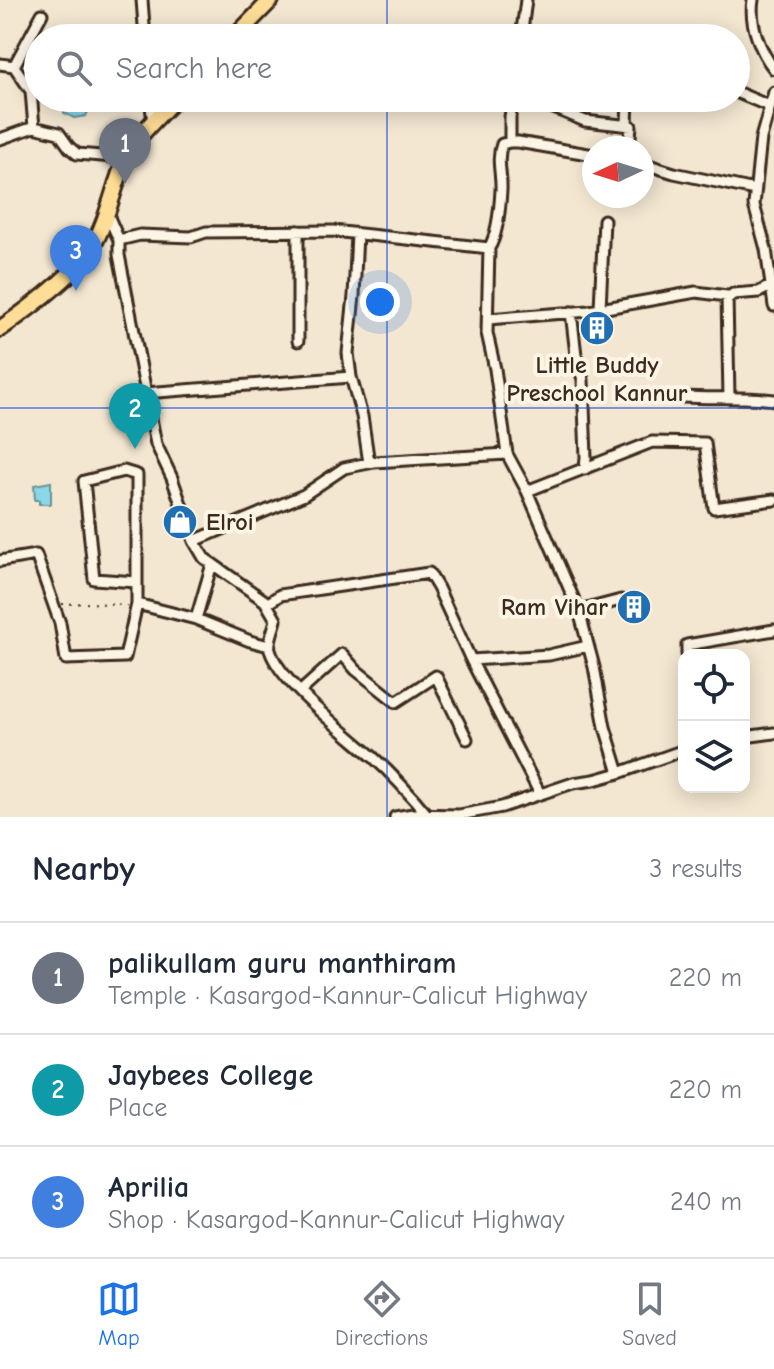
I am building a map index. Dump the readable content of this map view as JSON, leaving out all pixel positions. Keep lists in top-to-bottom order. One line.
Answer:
{"places":{"building":["Little Buddy Preschool Kannur","Ram Vihar"],"shop":["Elroi"]},"north":"left","page":{"search":"Search here","pins":["1","3","2"],"heading":["Nearby","3 results"],"list":[{"mark":"1","name":"palikullam guru manthiram","note":"Temple · Kasargod-Kannur-Calicut Highway","value":"220 m"},{"mark":"2","name":"Jaybees College","note":"Place","value":"220 m"},{"mark":"3","name":"Aprilia","note":"Shop · Kasargod-Kannur-Calicut Highway","value":"240 m"}],"nav":["Map","Directions","Saved"]}}
